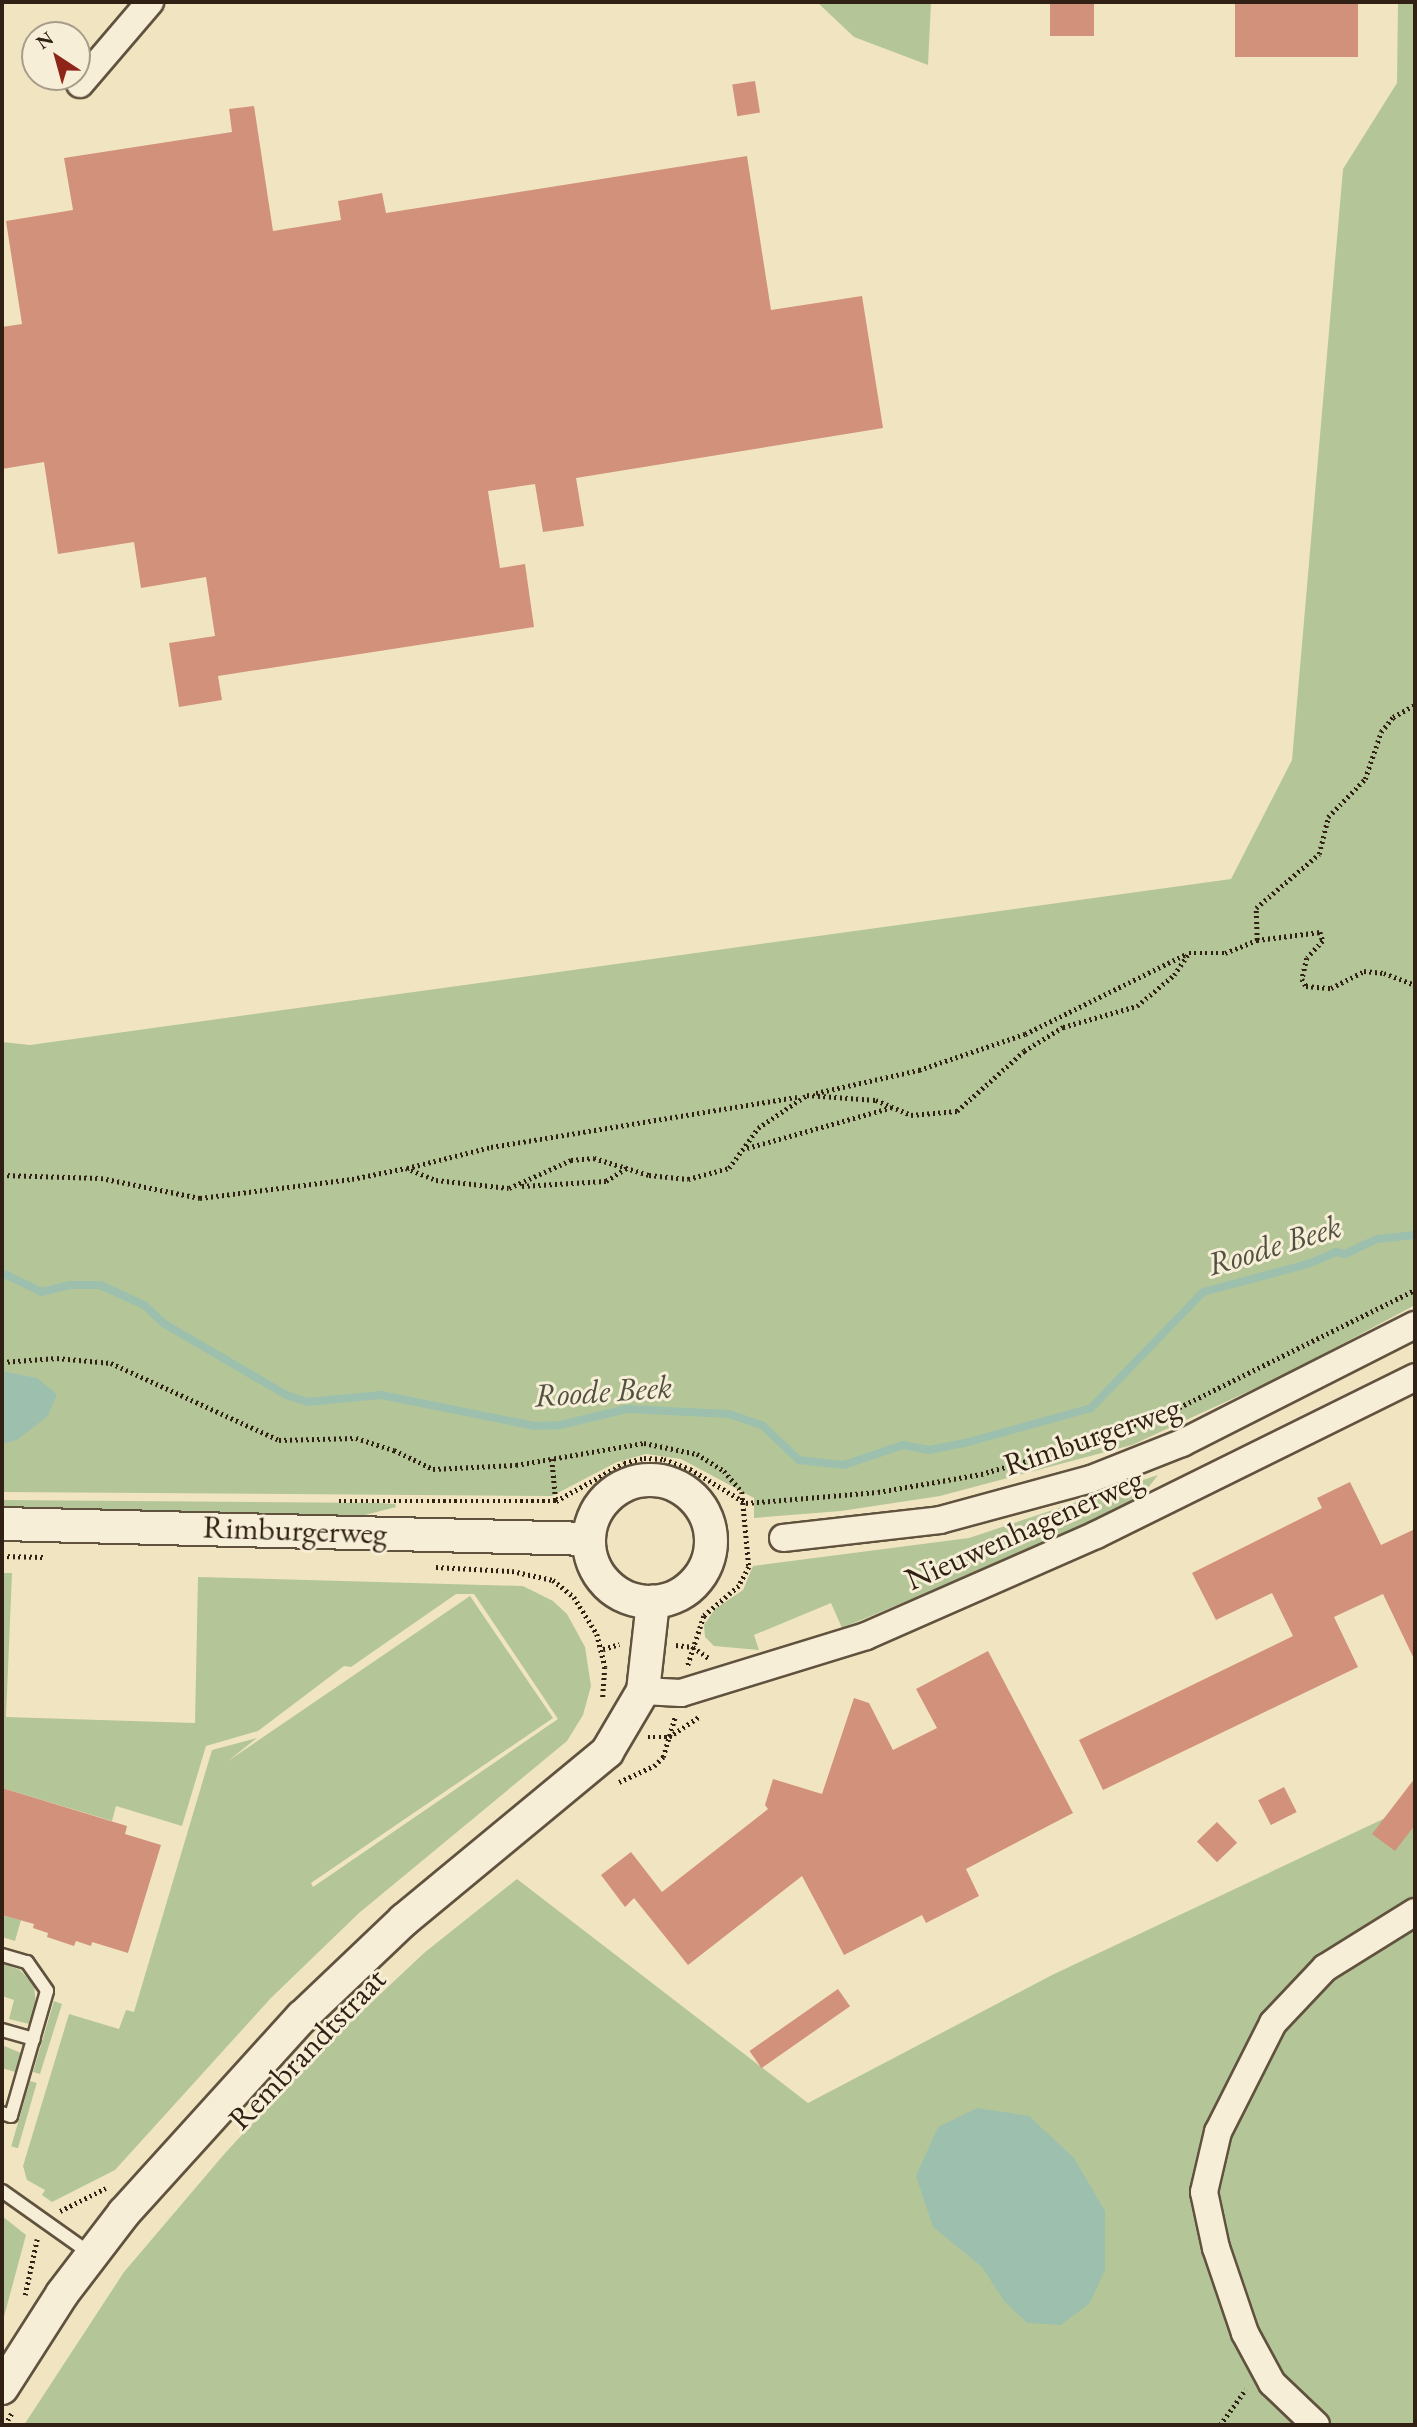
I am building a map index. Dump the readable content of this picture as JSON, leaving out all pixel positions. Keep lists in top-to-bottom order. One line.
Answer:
{"streets":{"street":["Rimburgerweg","Nieuwenhagenerweg","Rembrandtstraat"]},"crossings":[["Rimburgerweg","Rembrandtstraat"],["Nieuwenhagenerweg","Rembrandtstraat"]],"water":["Roode Beek"],"north":"top left"}
